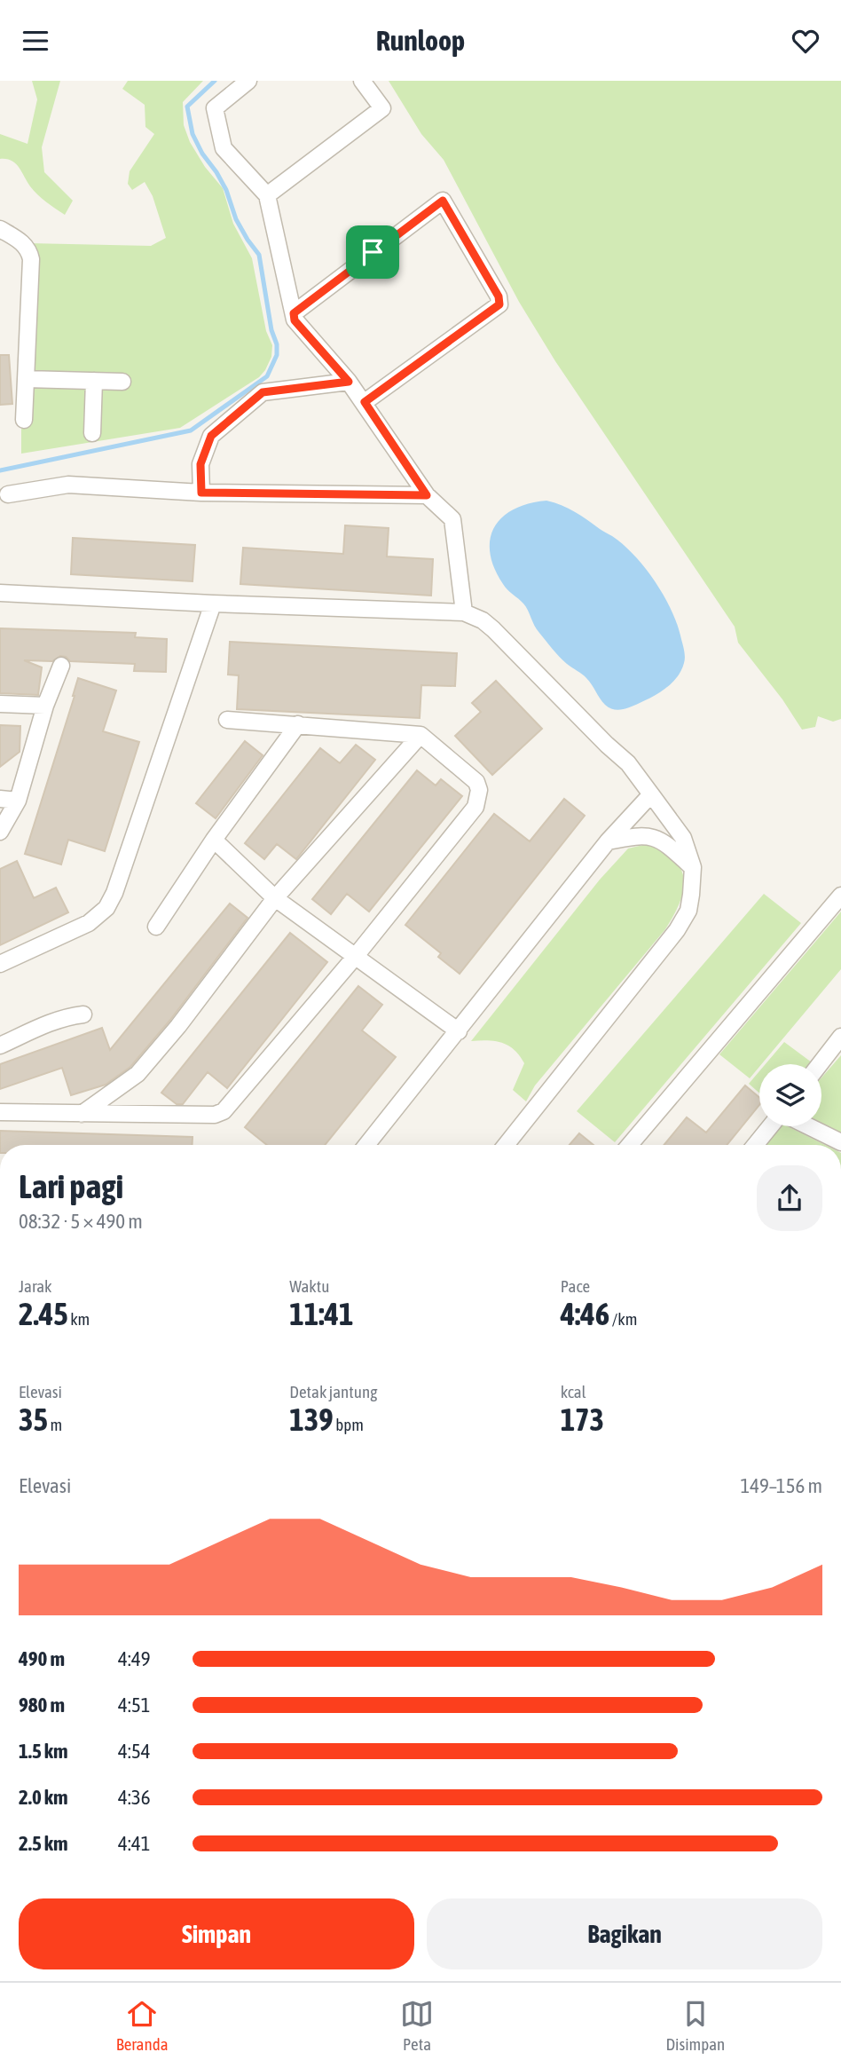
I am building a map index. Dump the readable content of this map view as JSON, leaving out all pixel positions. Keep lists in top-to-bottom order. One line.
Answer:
{"page":{"header":"Runloop","heading":["Lari pagi","08:32 · 5 × 490 m"],"stats":[["Jarak","2.45 km"],["Waktu","11:41"],["Pace","4:46 /km"],["Elevasi","35 m"],["Detak jantung","139 bpm"],["kcal","173"]],"chart":["Elevasi","149–156 m"],"list":[{"name":"490 m","note":"4:49"},{"name":"980 m","note":"4:51"},{"name":"1.5 km","note":"4:54"},{"name":"2.0 km","note":"4:36"},{"name":"2.5 km","note":"4:41"}],"buttons":["Simpan","Bagikan"],"tabs":["Beranda","Peta","Disimpan"]}}
